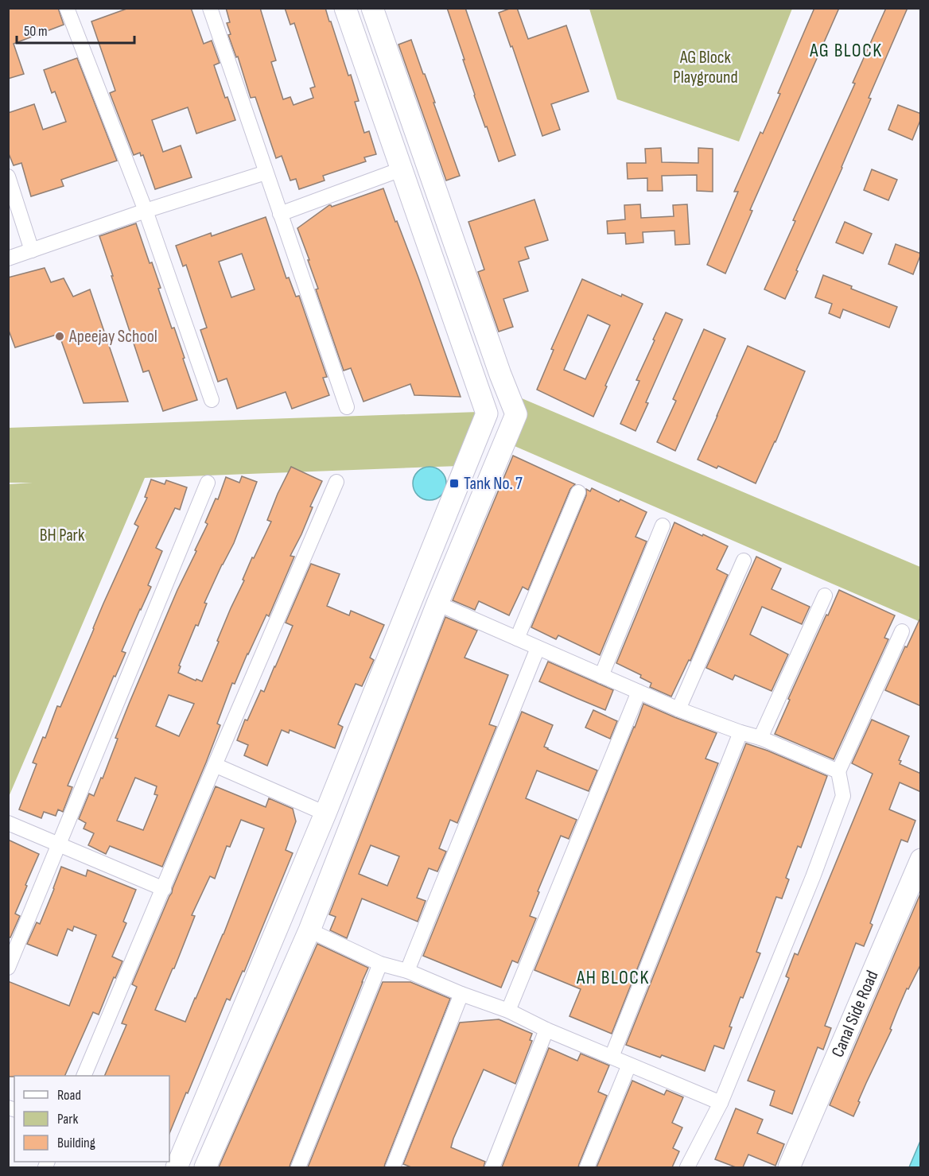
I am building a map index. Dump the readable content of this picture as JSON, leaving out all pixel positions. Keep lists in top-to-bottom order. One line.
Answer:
{"streets":{"main road":["Canal Side Road"]},"districts":["AG BLOCK","AH BLOCK"],"parks":["AG Block Playground","BH Park"],"places":{"other":["Apeejay School"],"transit":["Tank No. 7"]},"legend":["Road","Park","Building"],"scale_bar":"50 m"}
